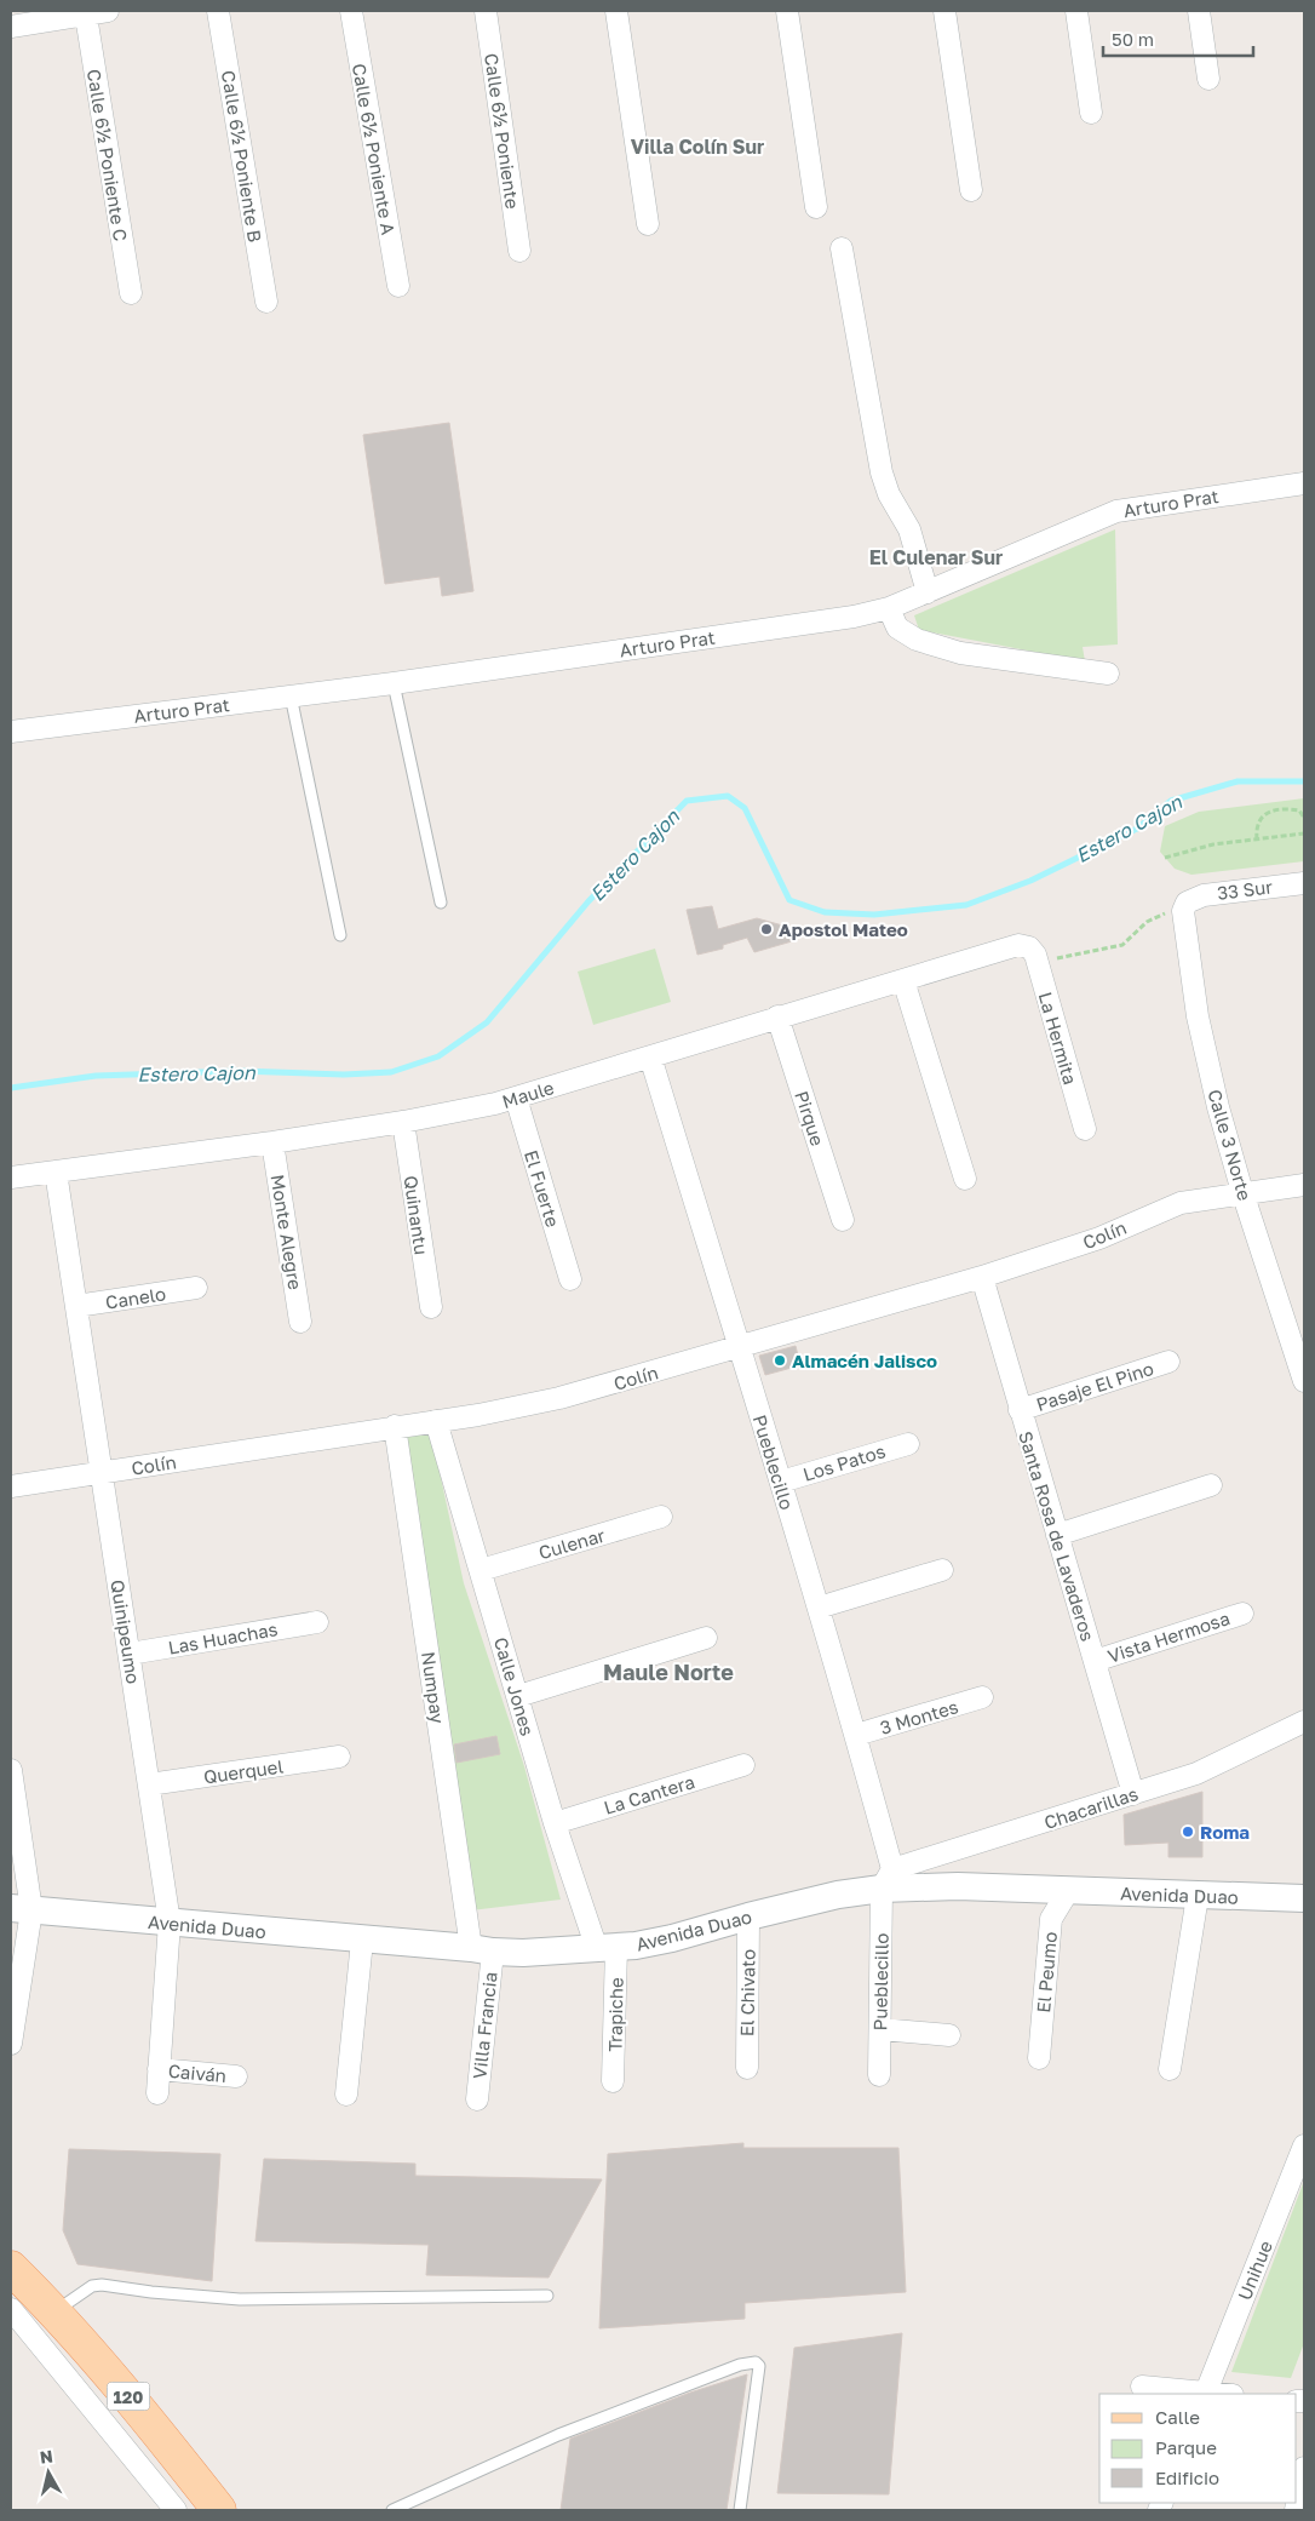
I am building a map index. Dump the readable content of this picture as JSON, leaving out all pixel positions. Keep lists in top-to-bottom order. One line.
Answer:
{"streets":{"main road":["120"],"street":["Calle 6½ Poniente","Calle 6½ Poniente A","Calle 6½ Poniente C","Calle 6½ Poniente B","Arturo Prat","33 Sur","La Hermita","Maule","Pirque","Calle 3 Norte","El Fuerte","Quinantu","Monte Alegre","Colín","Canelo","Pasaje El Pino","Pueblecillo","Los Patos","Santa Rosa de Lavaderos","Culenar","Quinipeumo","Vista Hermosa","Las Huachas","Calle Jones","Numpay","3 Montes","Querquel","La Cantera","Chacarillas","Avenida Duao","El Peumo","El Chivato","Trapiche","Villa Francia","Caiván","Unihue"]},"crossings":[["33 Sur","Calle 3 Norte"],["La Hermita","Maule"],["Maule","Pirque"],["Maule","El Fuerte"],["Maule","Quinantu"],["Maule","Monte Alegre"],["Maule","Pueblecillo"],["Maule","Quinipeumo"],["Calle 3 Norte","Colín"],["Colín","Pueblecillo"],["Colín","Santa Rosa de Lavaderos"],["Colín","Quinipeumo"],["Colín","Calle Jones"],["Colín","Numpay"],["Canelo","Quinipeumo"],["Pasaje El Pino","Santa Rosa de Lavaderos"],["Pueblecillo","Los Patos"],["Pueblecillo","3 Montes"],["Pueblecillo","Chacarillas"],["Pueblecillo","Avenida Duao"],["Santa Rosa de Lavaderos","Vista Hermosa"],["Santa Rosa de Lavaderos","Chacarillas"],["Culenar","Calle Jones"],["Quinipeumo","Las Huachas"],["Quinipeumo","Querquel"],["Quinipeumo","Avenida Duao"],["Quinipeumo","Caiván"],["Calle Jones","La Cantera"],["Calle Jones","Avenida Duao"],["Calle Jones","Trapiche"],["Numpay","Avenida Duao"],["Numpay","Villa Francia"],["Chacarillas","Avenida Duao"],["Avenida Duao","El Peumo"],["Avenida Duao","El Chivato"],["Avenida Duao","Trapiche"],["Avenida Duao","Villa Francia"]],"districts":["Villa Colín Sur","El Culenar Sur","Maule Norte"],"water":["Estero Cajon"],"places":["Apostol Mateo","Almacén Jalisco","Roma"],"legend":["Calle","Parque","Edificio"],"scale_bar":"50 m","north":"top"}
